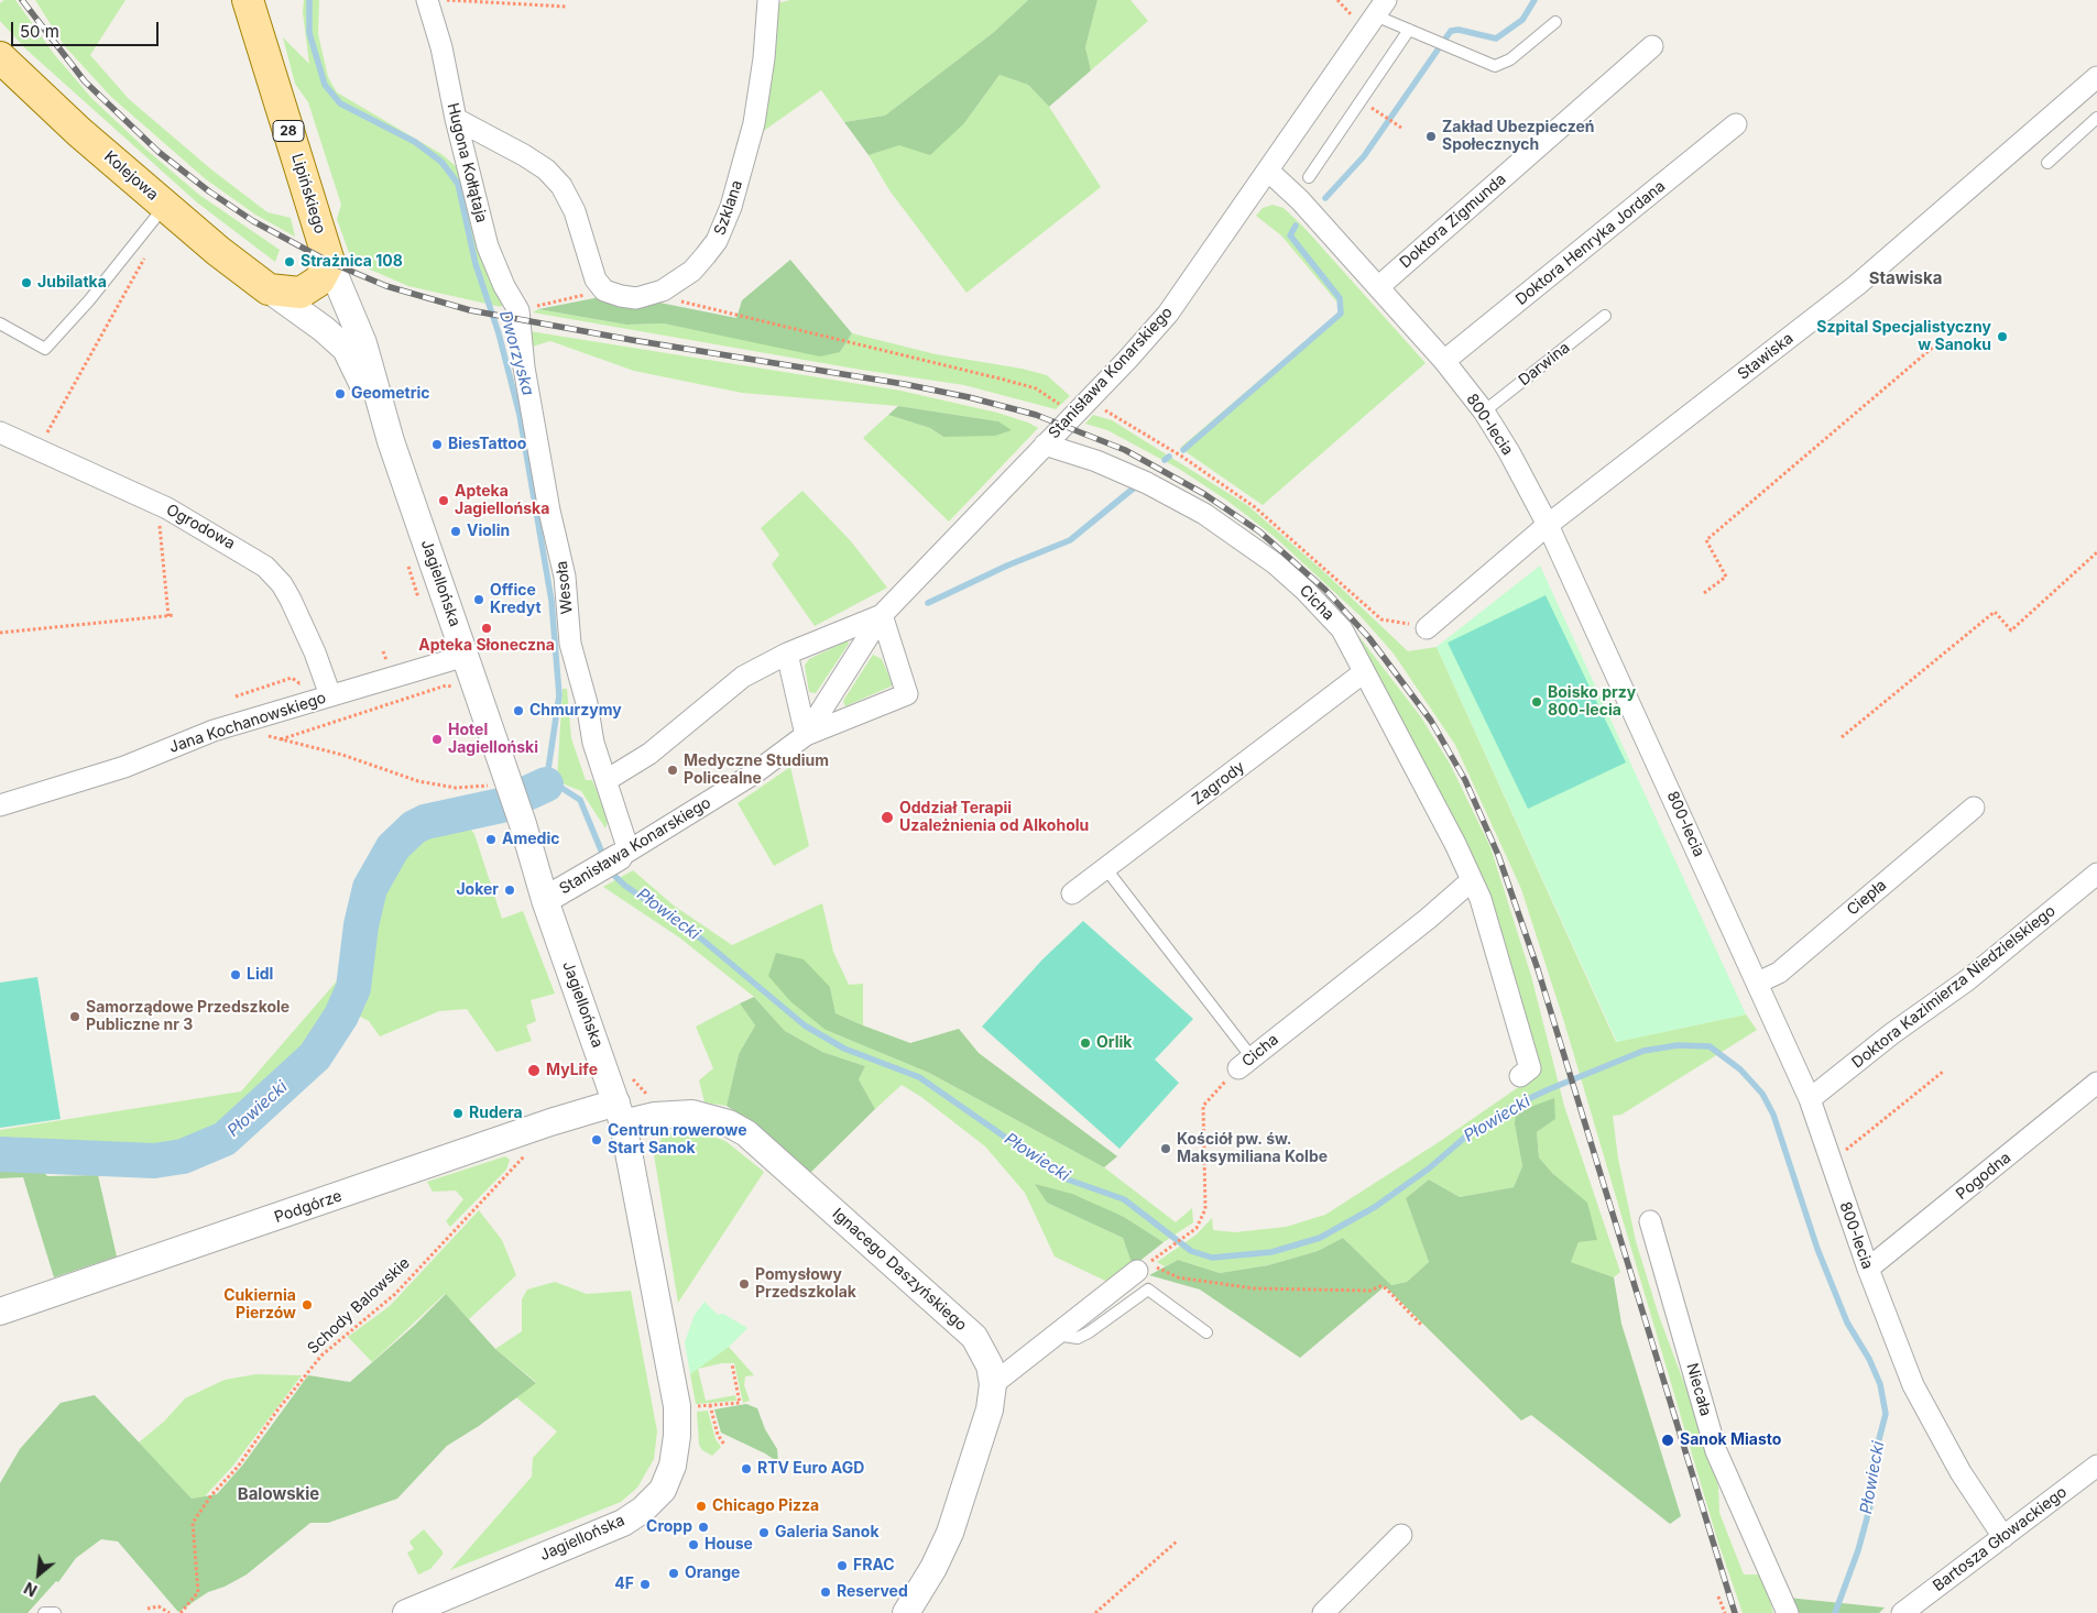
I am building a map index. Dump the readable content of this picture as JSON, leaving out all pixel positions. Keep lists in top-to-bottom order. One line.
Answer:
{"streets":{"main road":["28","Kolejowa","Lipińskiego"],"street":["Hugona Kołłątaja","Szklana","Doktora Zigmunda","Doktora Henryka Jordana","Stawiska","Stanisława Konarskiego","800-lecia","Ogrodowa","Jagiellońska","Wesoła","Cicha","Jana Kochanowskiego","Zagrody","Ciepła","Doktora Kazimierza Niedzielskiego","Pogodna","Podgórze","Ignacego Daszyńskiego","Niecała","Bartosza Głowackiego"],"lane":["Darwina"],"path":["Schody Balowskie"]},"crossings":[["Hugona Kołłątaja","Wesoła"],["Kolejowa","Jagiellońska"],["Lipińskiego","Jagiellońska"],["Doktora Zigmunda","800-lecia"],["Doktora Henryka Jordana","800-lecia"],["Stawiska","800-lecia"],["Darwina","800-lecia"],["Stanisława Konarskiego","800-lecia"],["Stanisława Konarskiego","Jagiellońska"],["Stanisława Konarskiego","Wesoła"],["Stanisława Konarskiego","Cicha"],["800-lecia","Ciepła"],["800-lecia","Doktora Kazimierza Niedzielskiego"],["800-lecia","Pogodna"],["800-lecia","Bartosza Głowackiego"],["Ogrodowa","Jana Kochanowskiego"],["Jagiellońska","Jana Kochanowskiego"],["Jagiellońska","Podgórze"],["Jagiellońska","Ignacego Daszyńskiego"],["Cicha","Zagrody"],["Podgórze","Ignacego Daszyńskiego"]],"districts":["Stawiska","Balowskie"],"water":["Dworzyska","Płowiecki"],"places":["Zakład Ubezpieczeń Społecznych","Strażnica 108","Jubilatka","Szpital Specjalistyczny w Sanoku","Geometric","BiesTattoo","Apteka Jagiellońska","Violin","Office Kredyt","Apteka Słoneczna","Boisko przy 800-lecia","Chmurzymy","Hotel Jagielloński","Medyczne Studium Policealne","Oddział Terapii Uzależnienia od Alkoholu","Amedic","Joker","Lidl","Samorządowe Przedszkole Publiczne nr 3","Orlik","MyLife","Rudera","Centrun rowerowe Start Sanok","Kościół pw. św. Maksymiliana Kolbe","Pomysłowy Przedszkolak","Cukiernia Pierzów","Sanok Miasto","RTV Euro AGD","Chicago Pizza","Cropp","Galeria Sanok","House","FRAC","Orange","4F","Reserved"],"scale_bar":"50 m","north":"bottom left"}
